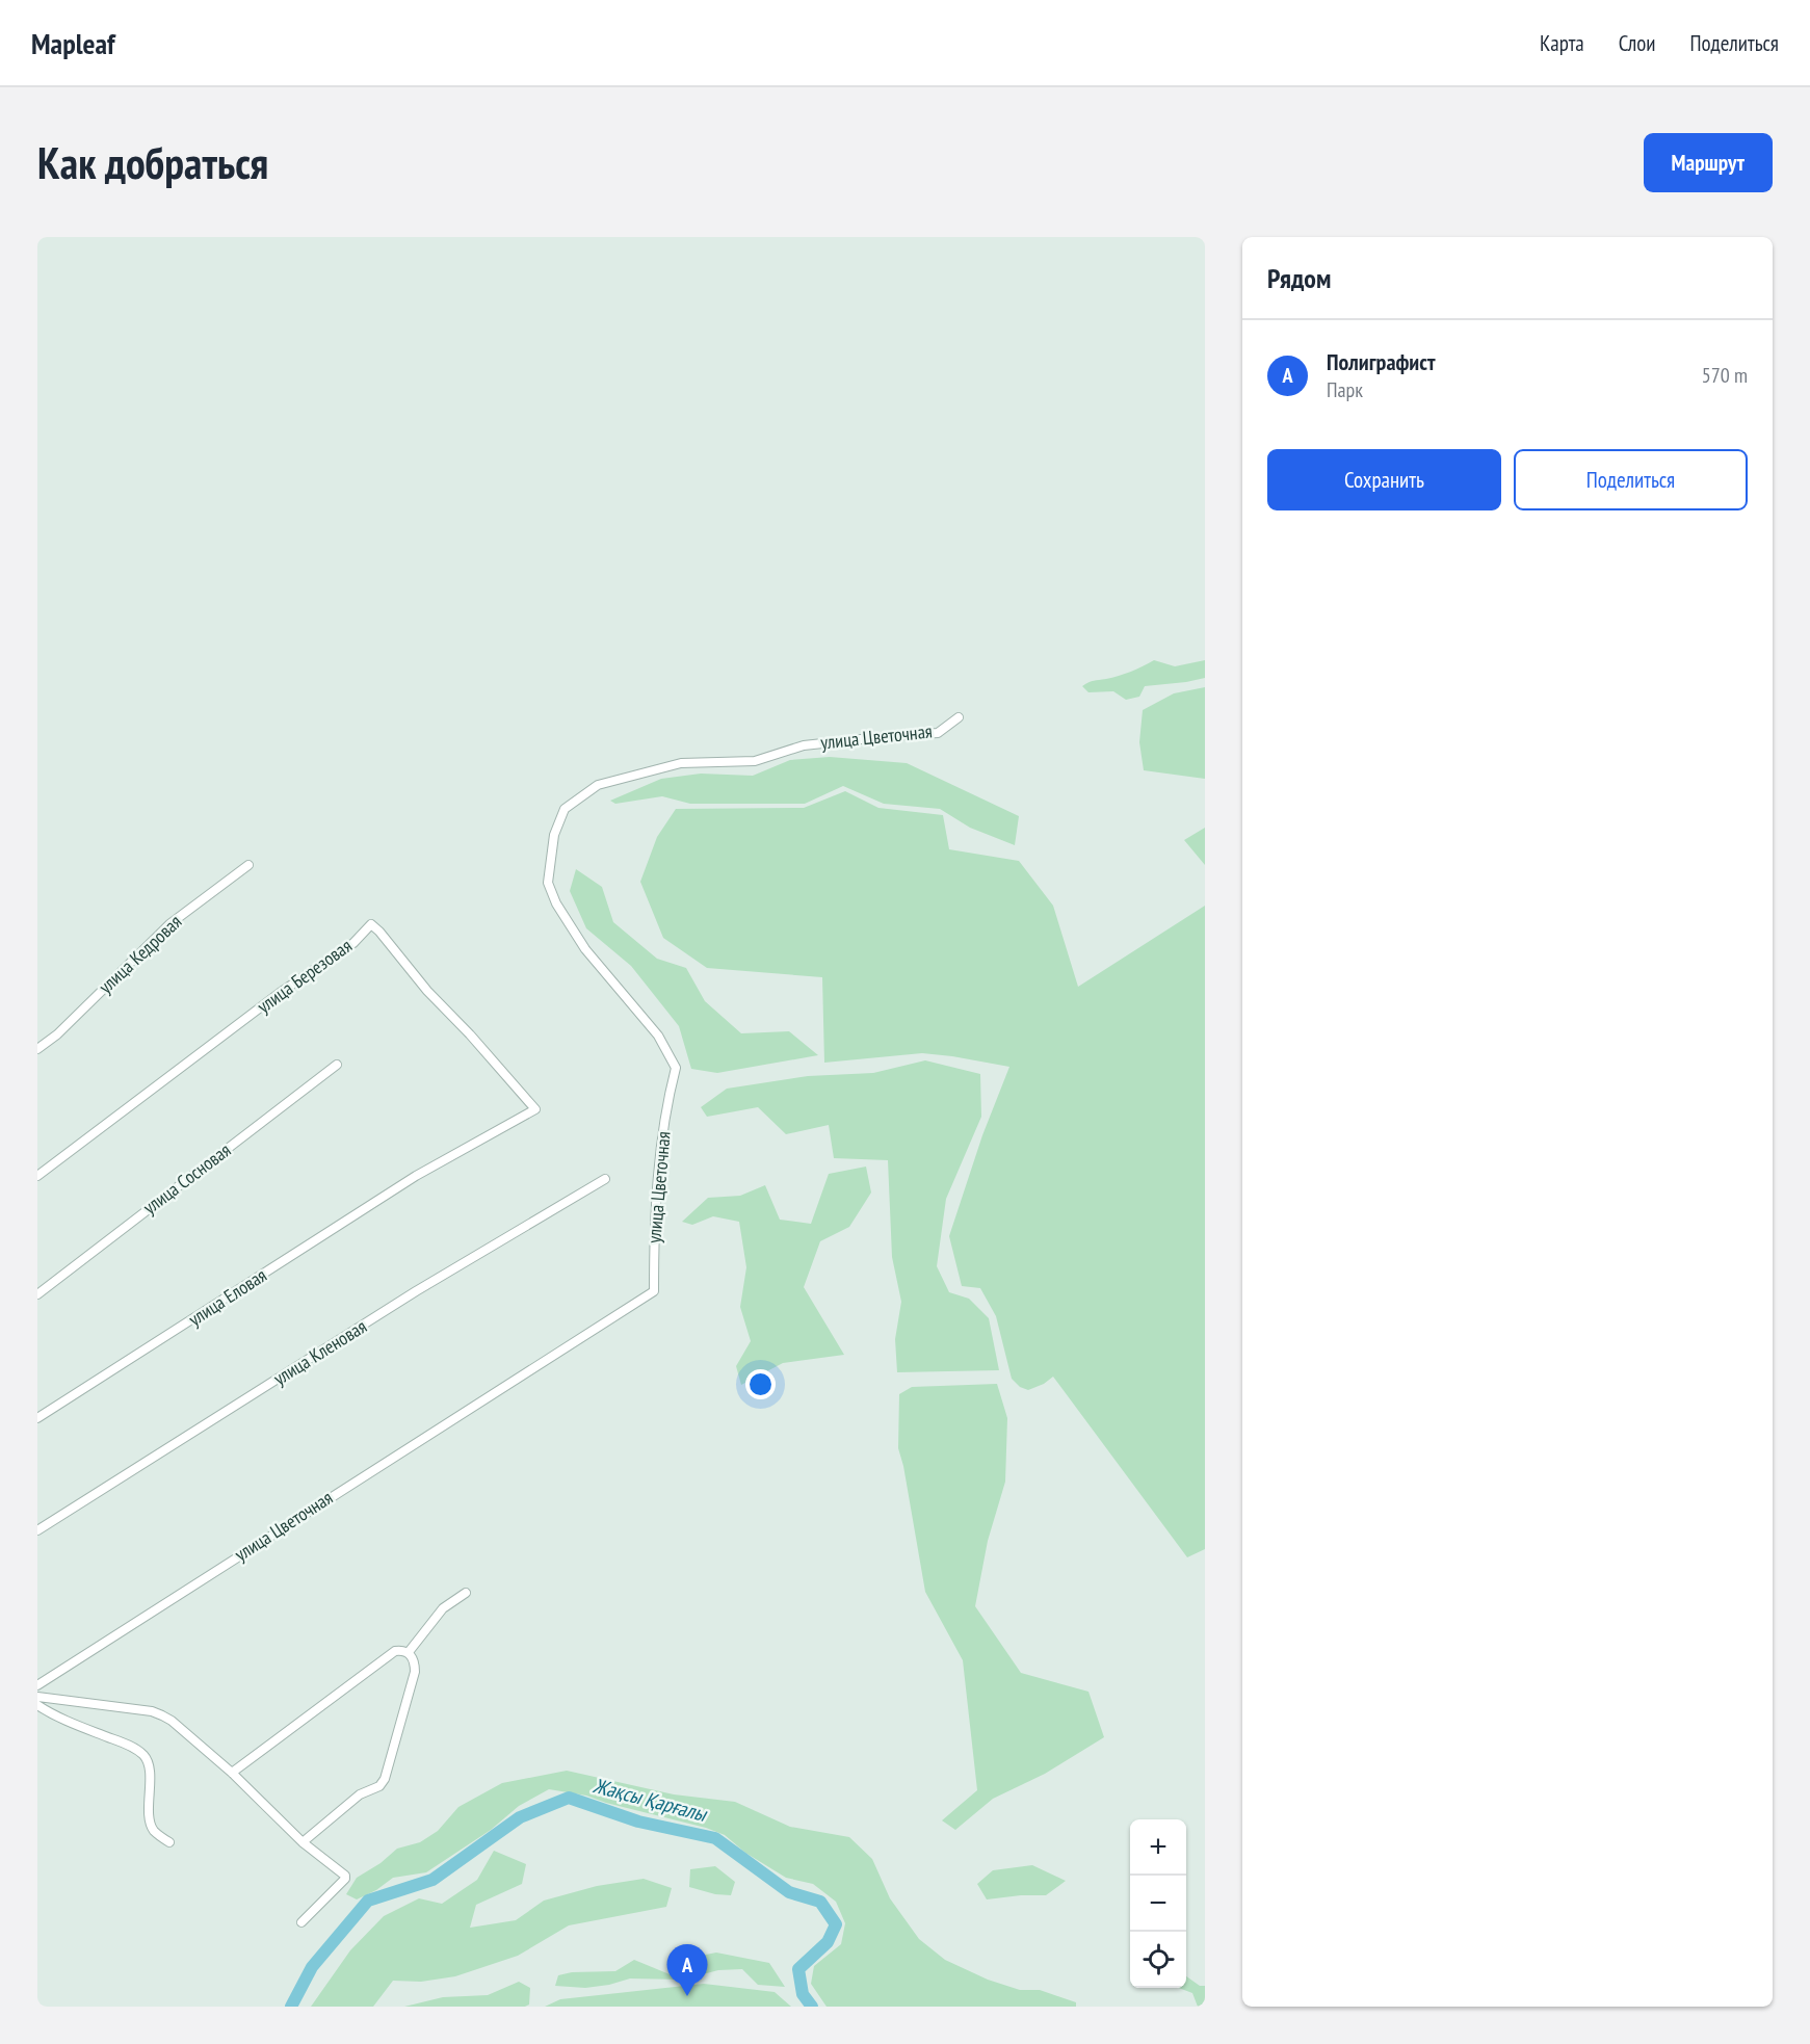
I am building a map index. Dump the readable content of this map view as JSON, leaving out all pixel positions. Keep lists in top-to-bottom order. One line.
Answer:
{"streets":{"street":["улица Цветочная","улица Кедровая","улица Березовая","улица Сосновая","улица Еловая","улица Кленовая"]},"crossings":[["улица Березовая","улица Еловая"]],"water":["Жақсы Қарғалы"],"page":{"header":"Mapleaf","nav":["Карта","Слои","Поделиться"],"buttons":["Маршрут",["Сохранить","Поделиться"]],"title":"Как добраться","heading":"Рядом","list":[{"mark":"A","name":"Полиграфист","note":"Парк","value":"570 m"}],"map_buttons":["+","−"],"pins":"A"}}
